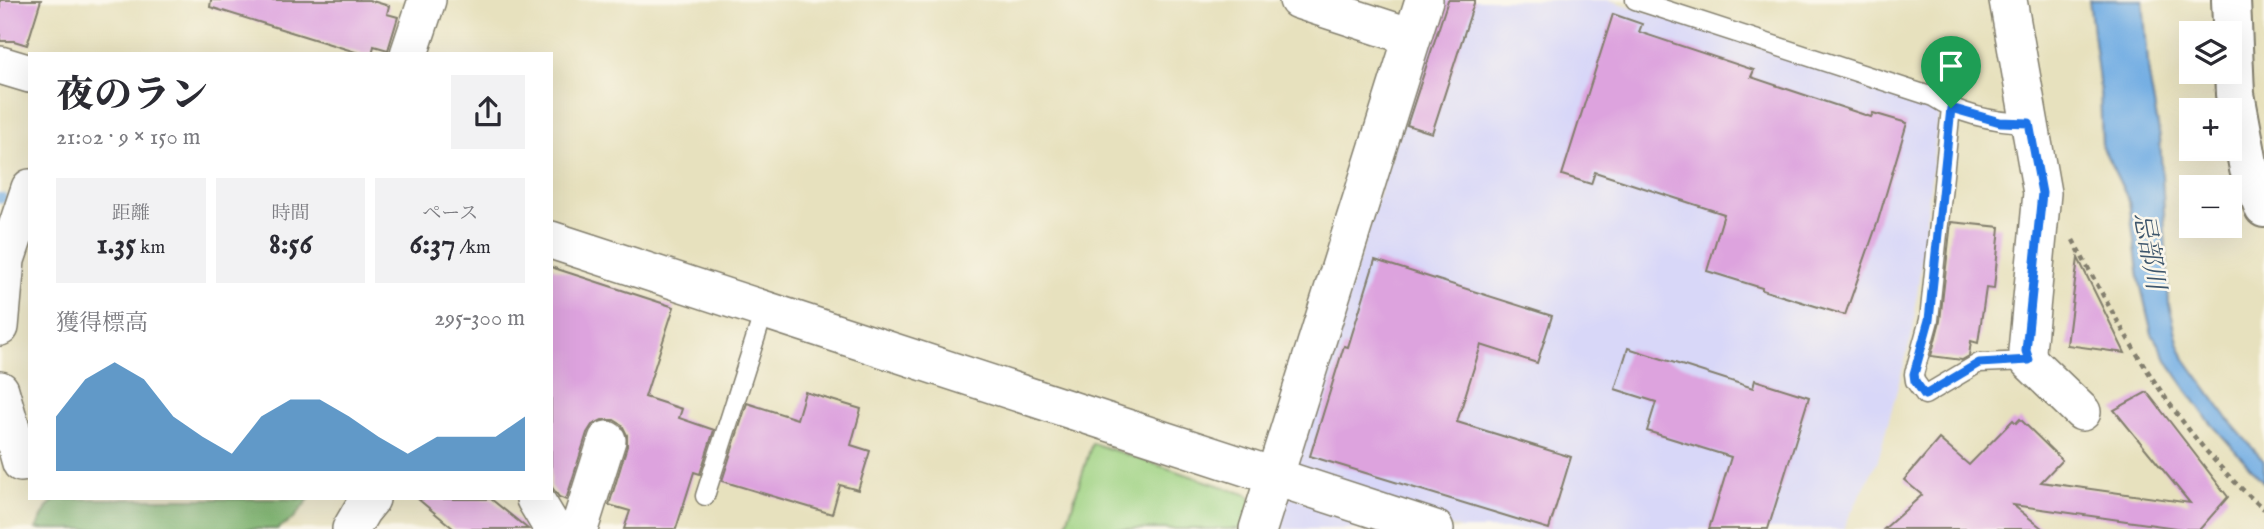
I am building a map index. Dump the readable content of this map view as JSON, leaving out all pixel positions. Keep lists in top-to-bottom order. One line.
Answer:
{"water":["忌部川"],"page":{"map_buttons":["+","−"],"heading":["夜のラン","21:02 · 9 × 150 m"],"stats":[["距離","1.35 km"],["時間","8:56"],["ペース","6:37 /km"]],"chart":["獲得標高","295–300 m"]}}
